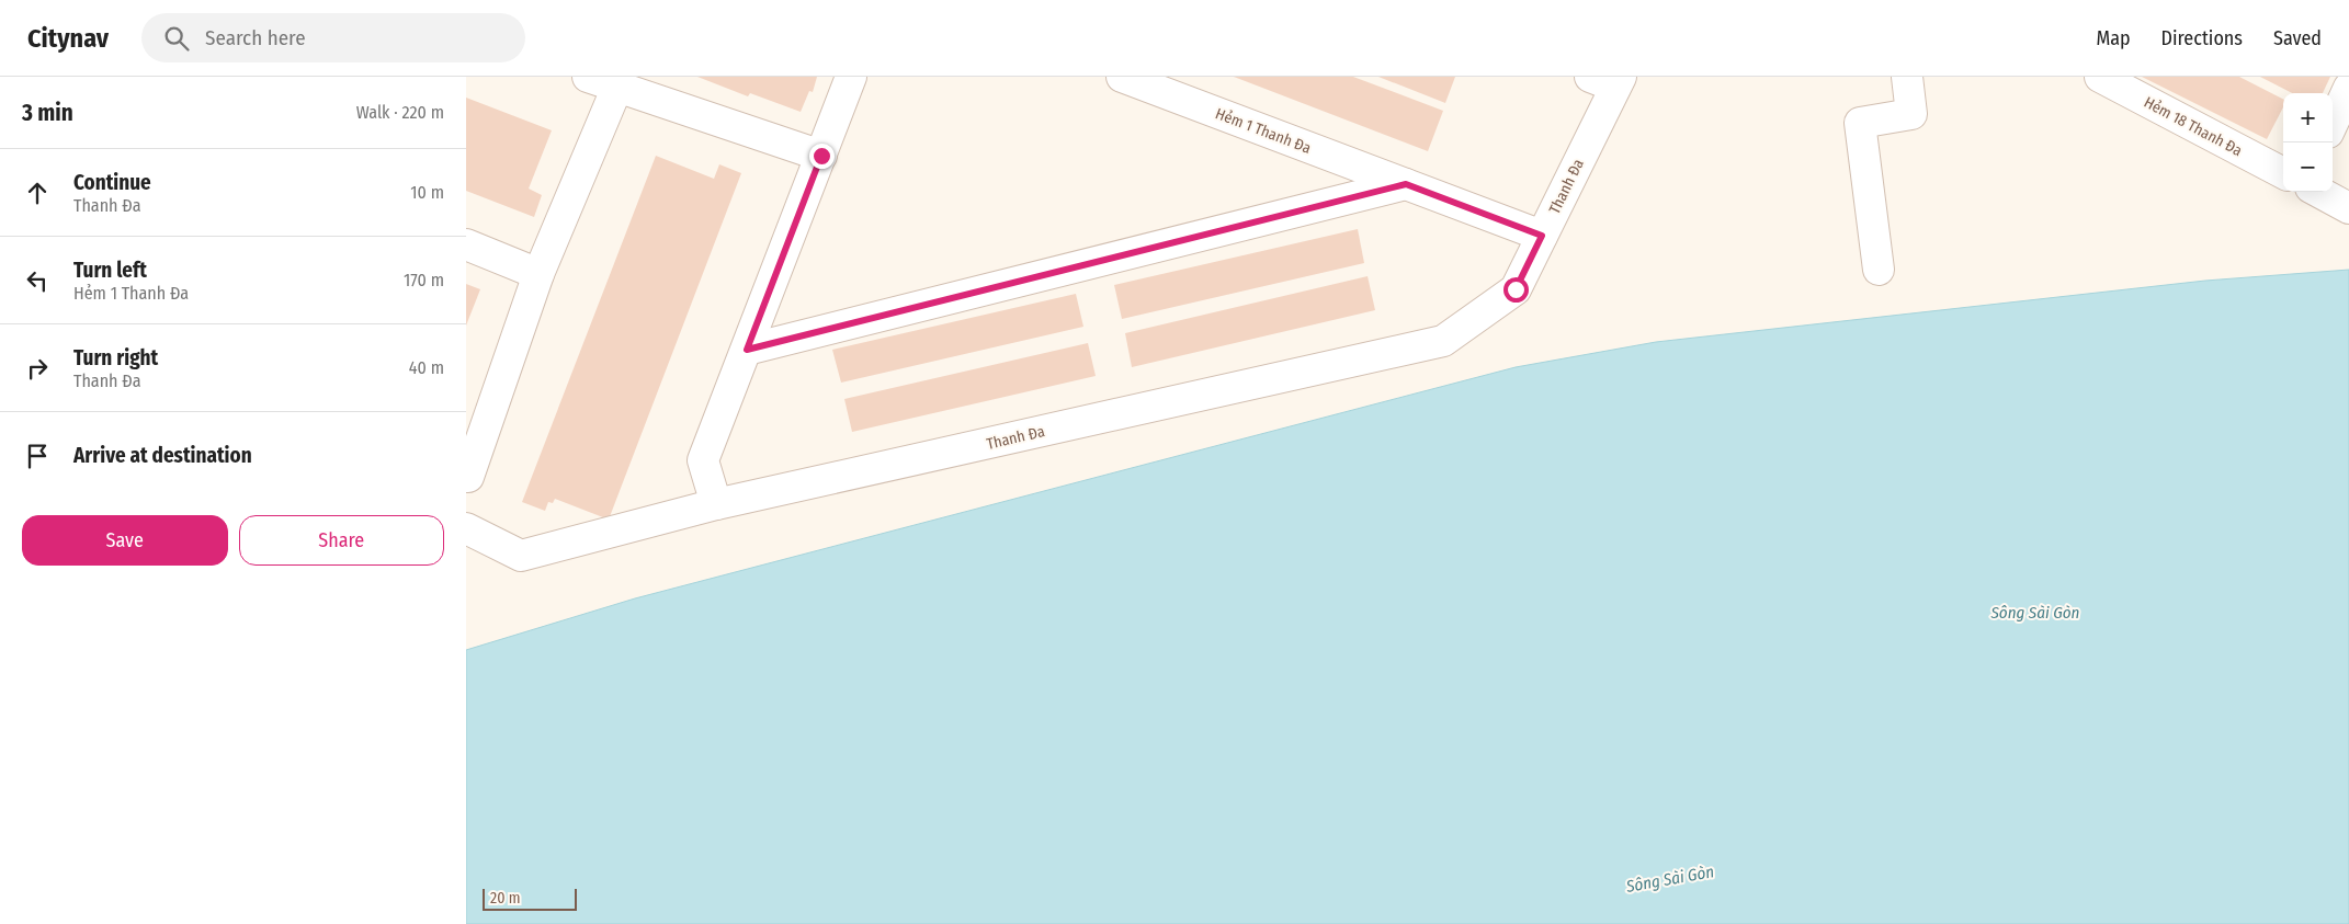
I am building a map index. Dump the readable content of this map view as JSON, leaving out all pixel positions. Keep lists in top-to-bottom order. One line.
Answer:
{"streets":{"street":["Hẻm 18 Thanh Đa","Hẻm 1 Thanh Đa","Thanh Đa"]},"crossings":[["Hẻm 1 Thanh Đa","Thanh Đa"]],"water":["Sông Sài Gòn"],"scale_bar":"20 m","page":{"header":"Citynav","search":"Search here","nav":["Map","Directions","Saved"],"heading":["3 min","Walk · 220 m"],"map_buttons":["+","−"],"list":[["Continue","Thanh Đa","10 m"],["Turn left","Hẻm 1 Thanh Đa","170 m"],["Turn right","Thanh Đa","40 m"],"Arrive at destination"],"buttons":["Save","Share"],"scale":"20 m"}}
